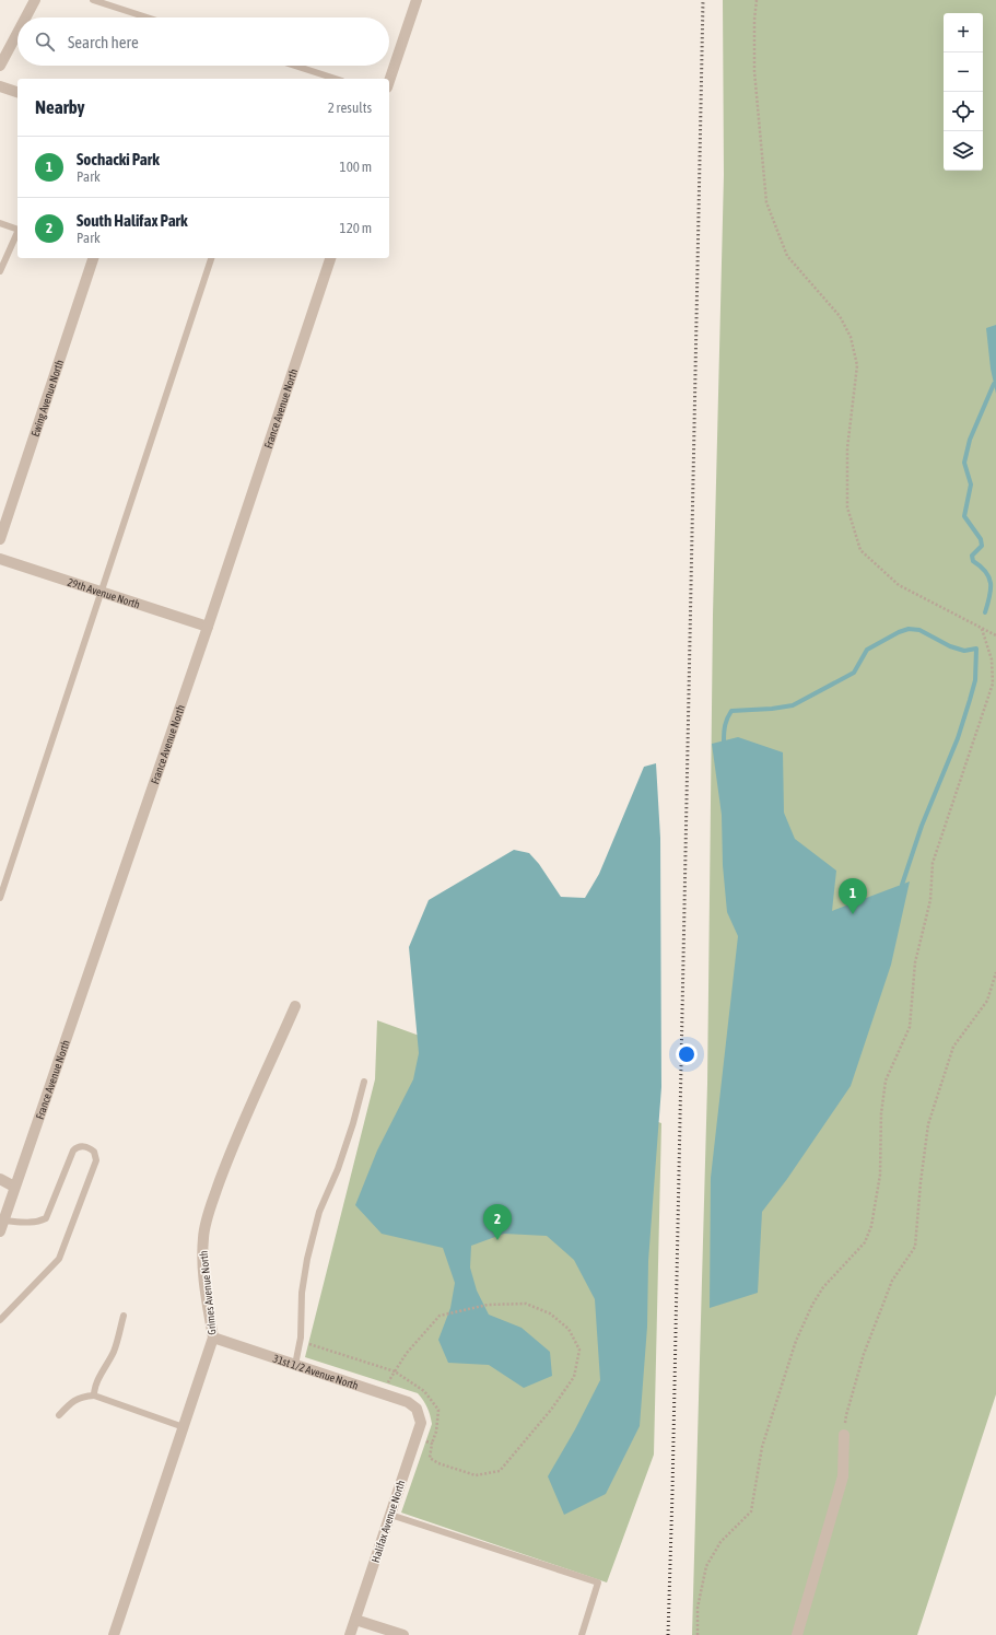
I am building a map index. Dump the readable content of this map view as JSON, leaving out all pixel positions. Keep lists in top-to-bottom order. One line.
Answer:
{"streets":{"street":["Ewing Avenue North","France Avenue North","29th Avenue North","Grimes Avenue North","31st 1/2 Avenue North","Halifax Avenue North"]},"crossings":[["France Avenue North","29th Avenue North"],["Grimes Avenue North","31st 1/2 Avenue North"],["31st 1/2 Avenue North","Halifax Avenue North"]],"page":{"map_buttons":["+","−"],"search":"Search here","heading":["Nearby","2 results"],"list":[{"mark":"1","name":"Sochacki Park","note":"Park","value":"100 m"},{"mark":"2","name":"South Halifax Park","note":"Park","value":"120 m"}],"pins":["1","2"]}}
